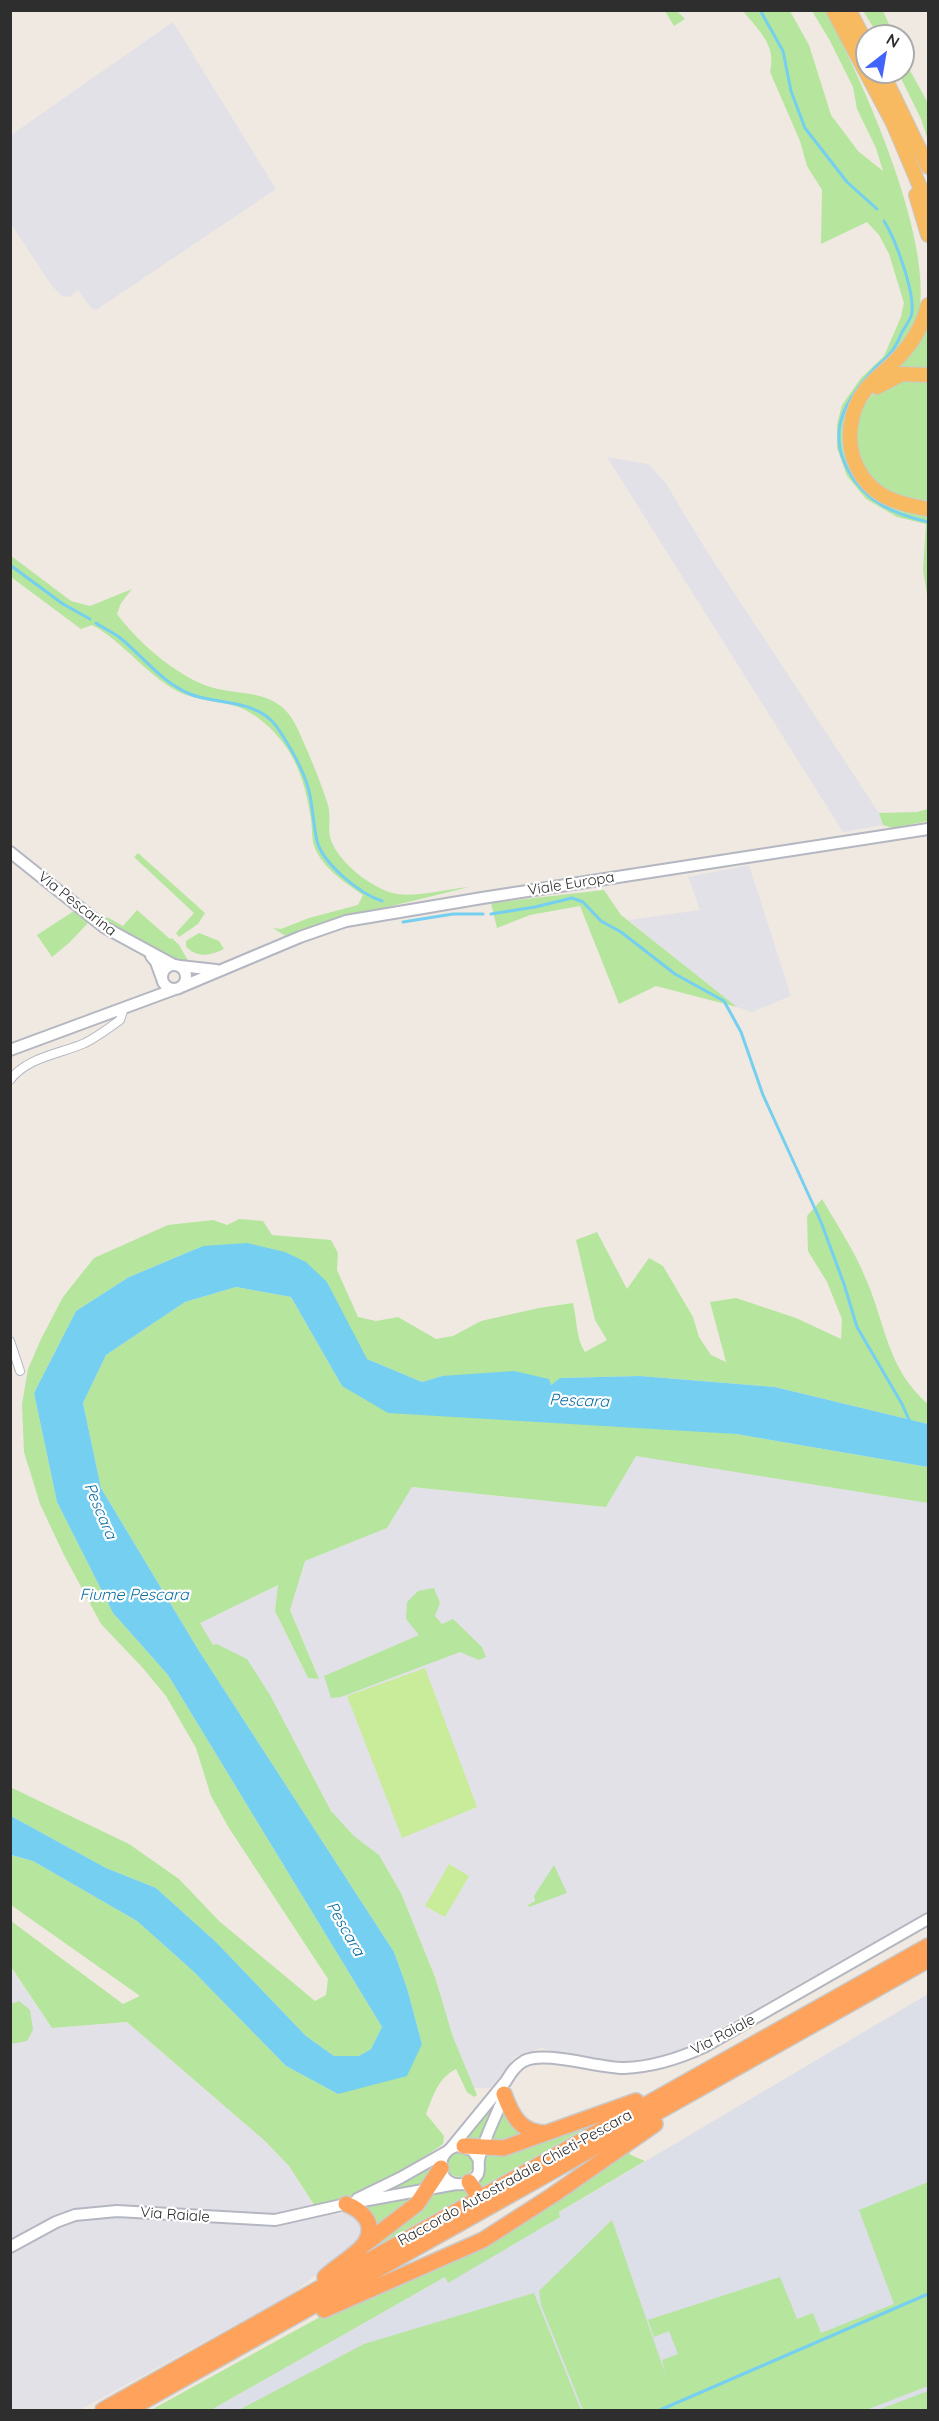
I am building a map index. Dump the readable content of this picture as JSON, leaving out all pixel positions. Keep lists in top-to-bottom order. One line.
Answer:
{"streets":{"highway":["Raccordo Autostradale Chieti-Pescara"],"street":["Viale Europa","Via Pescarina","Via Raiale"]},"crossings":[["Viale Europa","Via Pescarina"]],"water":["Pescara","Fiume Pescara"],"north":"top right"}
